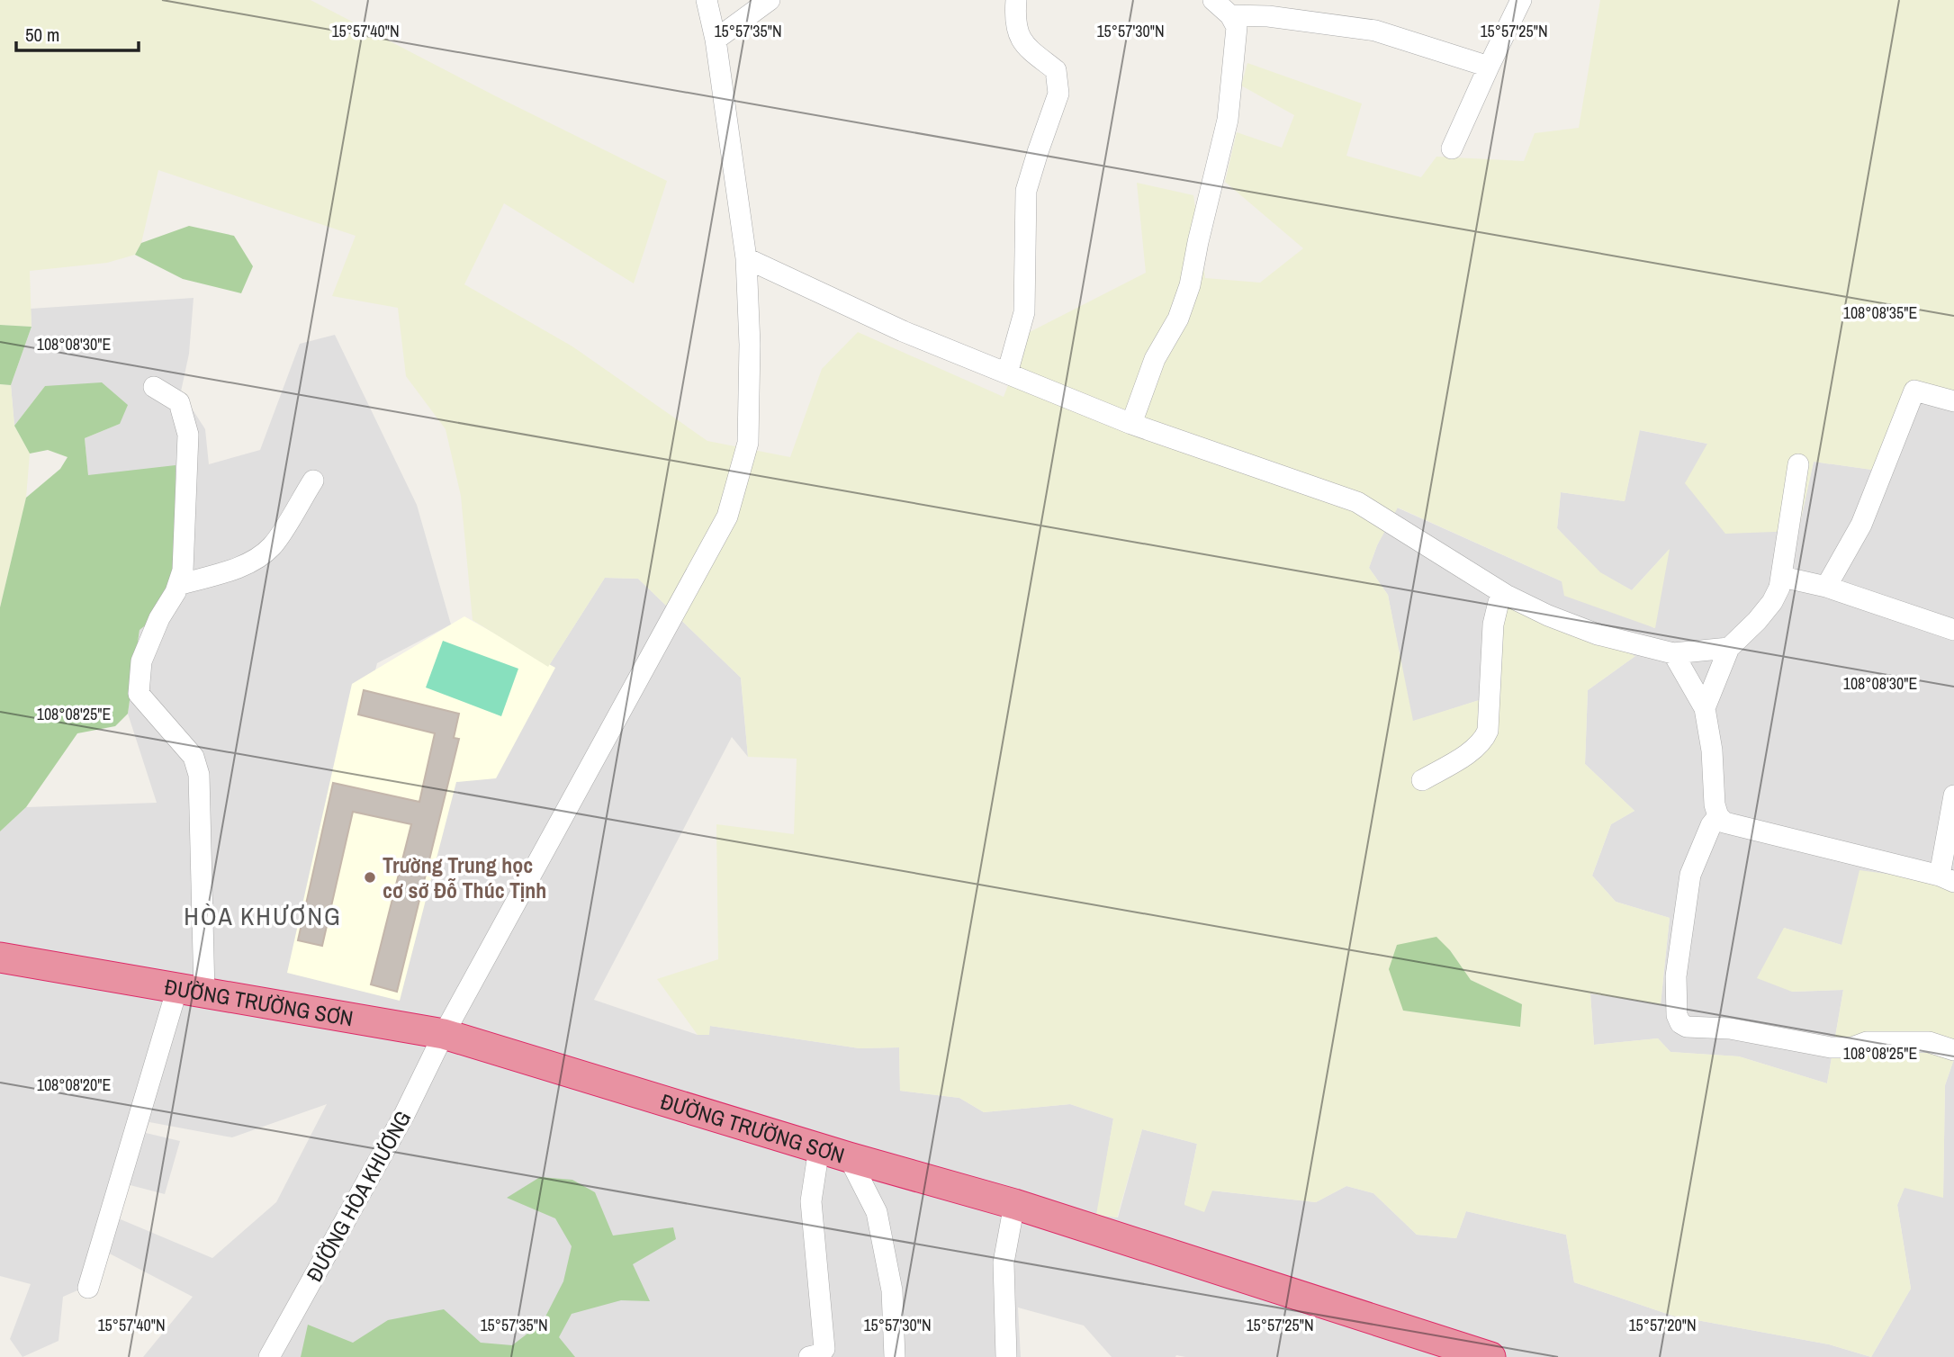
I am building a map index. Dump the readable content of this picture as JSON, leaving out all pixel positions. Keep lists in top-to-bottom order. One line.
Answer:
{"streets":{"highway":["ĐƯỜNG TRƯỜNG SƠN"],"street":["ĐƯỜNG HÒA KHƯƠNG"]},"crossings":[["ĐƯỜNG TRƯỜNG SƠN","ĐƯỜNG HÒA KHƯƠNG"]],"districts":["HÒA KHƯƠNG"],"places":["Trường Trung học cơ sở Đỗ Thúc Tịnh"],"scale_bar":"50 m","coordinates":["15°57'40\"N","15°57'35\"N","15°57'30\"N","15°57'25\"N","108°08'35\"E","108°08'30\"E","108°08'25\"E","108°08'20\"E","15°57'20\"N"]}
